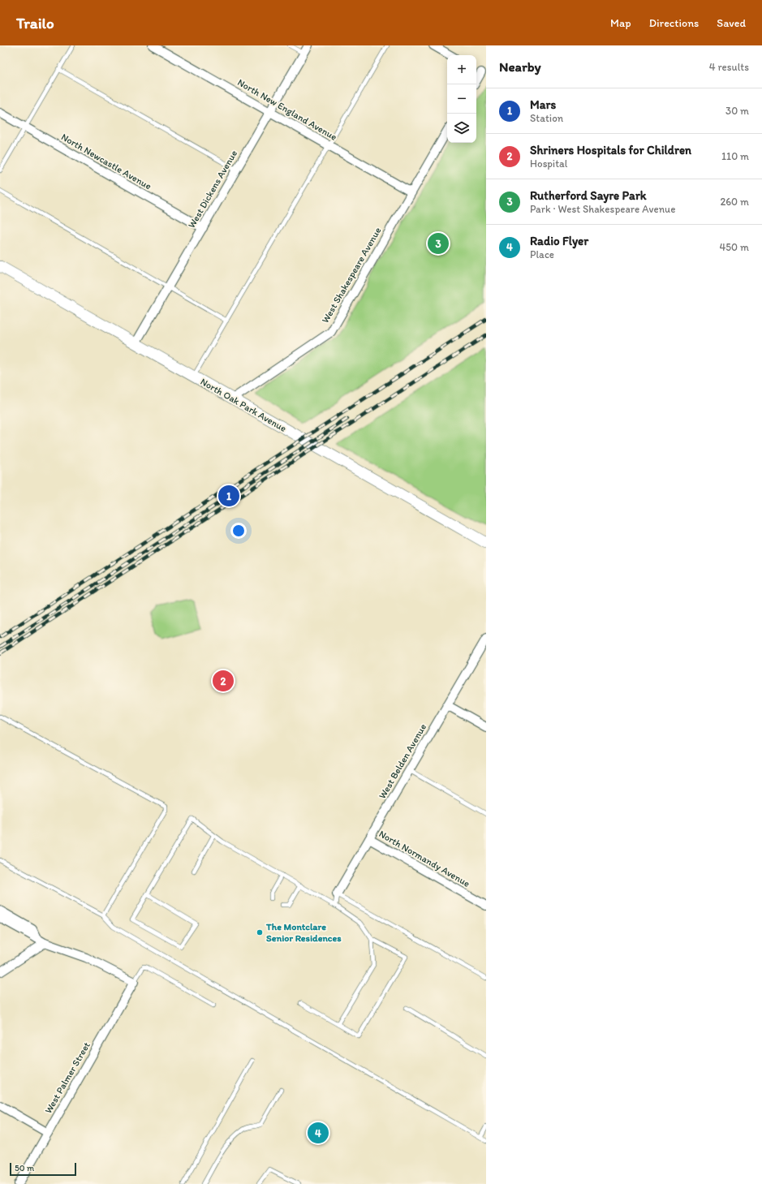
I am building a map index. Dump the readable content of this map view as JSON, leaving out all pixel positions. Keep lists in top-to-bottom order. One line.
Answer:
{"streets":{"street":["North New England Avenue","North Newcastle Avenue","West Dickens Avenue","West Shakespeare Avenue","North Oak Park Avenue","West Belden Avenue","North Normandy Avenue","West Palmer Street"]},"crossings":[["North New England Avenue","West Dickens Avenue"],["North New England Avenue","West Shakespeare Avenue"],["North Newcastle Avenue","West Dickens Avenue"],["West Dickens Avenue","North Oak Park Avenue"],["West Shakespeare Avenue","North Oak Park Avenue"],["West Belden Avenue","North Normandy Avenue"]],"places":["The Montclare Senior Residences"],"scale_bar":"50 m","page":{"header":"Trailo","nav":["Map","Directions","Saved"],"heading":["Nearby","4 results"],"map_buttons":["+","−"],"list":[{"mark":"1","name":"Mars","note":"Station","value":"30 m"},{"mark":"2","name":"Shriners Hospitals for Children","note":"Hospital","value":"110 m"},{"mark":"3","name":"Rutherford Sayre Park","note":"Park · West Shakespeare Avenue","value":"260 m"},{"mark":"4","name":"Radio Flyer","note":"Place","value":"450 m"}],"pins":["3","1","2","4"],"scale":"50 m"}}
